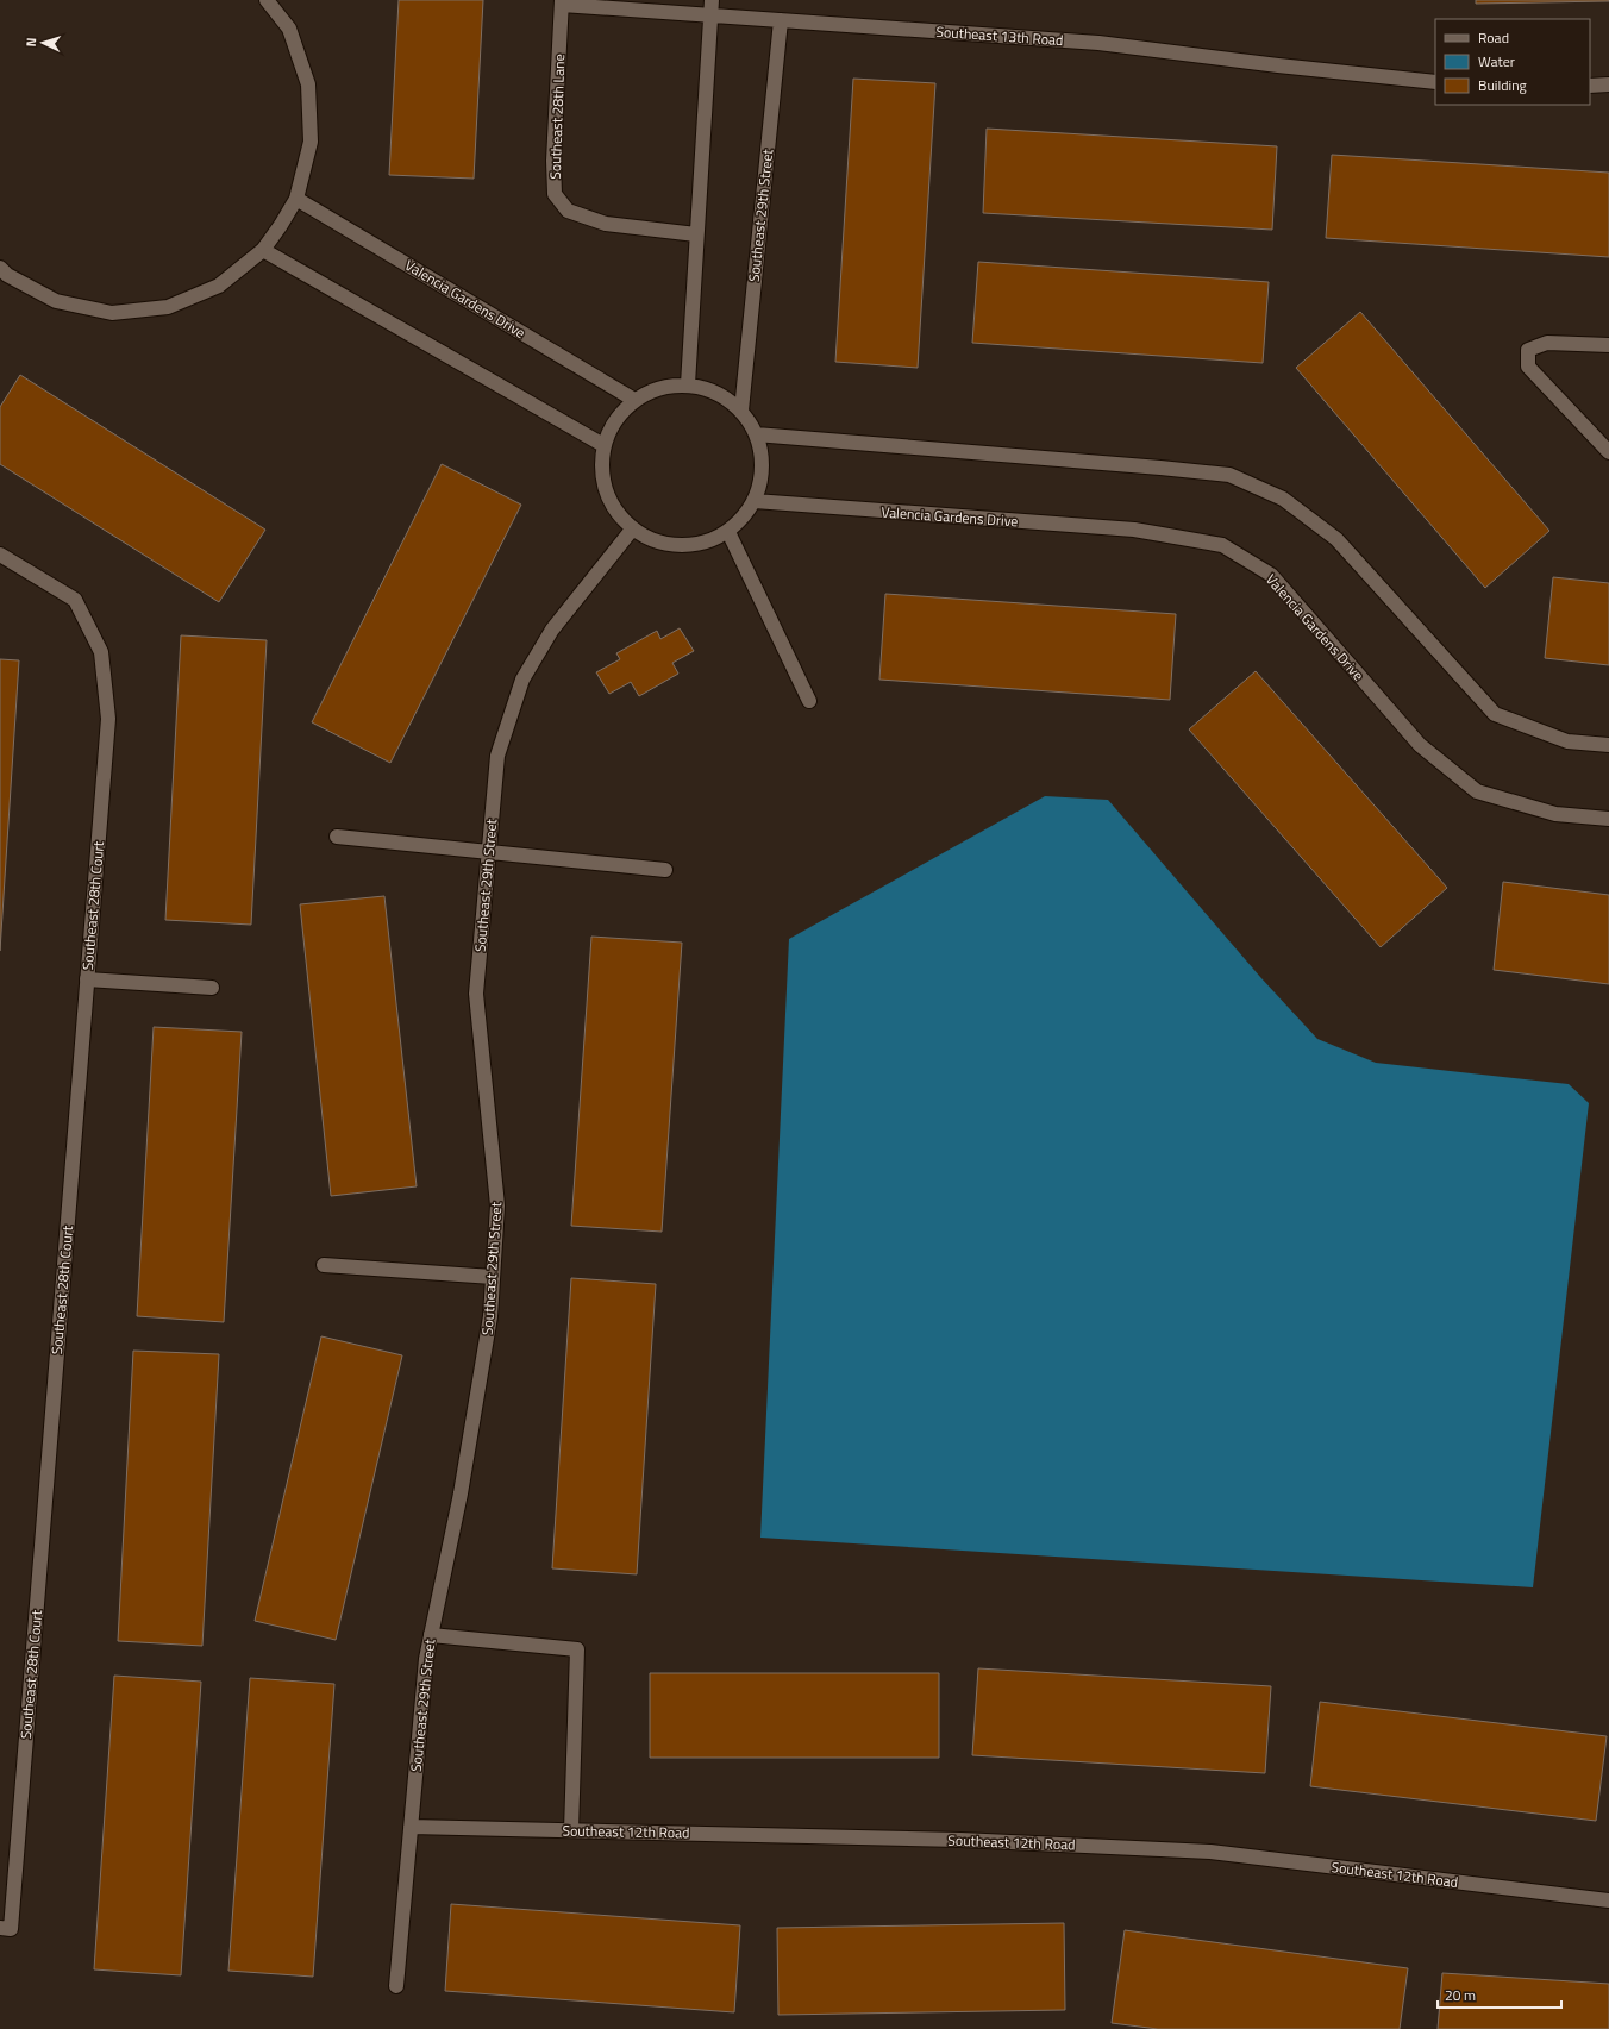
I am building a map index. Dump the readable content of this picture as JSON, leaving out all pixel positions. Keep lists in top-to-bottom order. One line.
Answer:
{"streets":{"street":["Southeast 13th Road","Southeast 28th Lane","Southeast 29th Street","Valencia Gardens Drive","Southeast 28th Court","Southeast 12th Road"]},"crossings":[["Southeast 13th Road","Southeast 28th Lane"],["Southeast 13th Road","Southeast 29th Street"],["Southeast 29th Street","Valencia Gardens Drive"],["Southeast 29th Street","Southeast 12th Road"]],"legend":["Road","Water","Building"],"scale_bar":"20 m","north":"left"}
